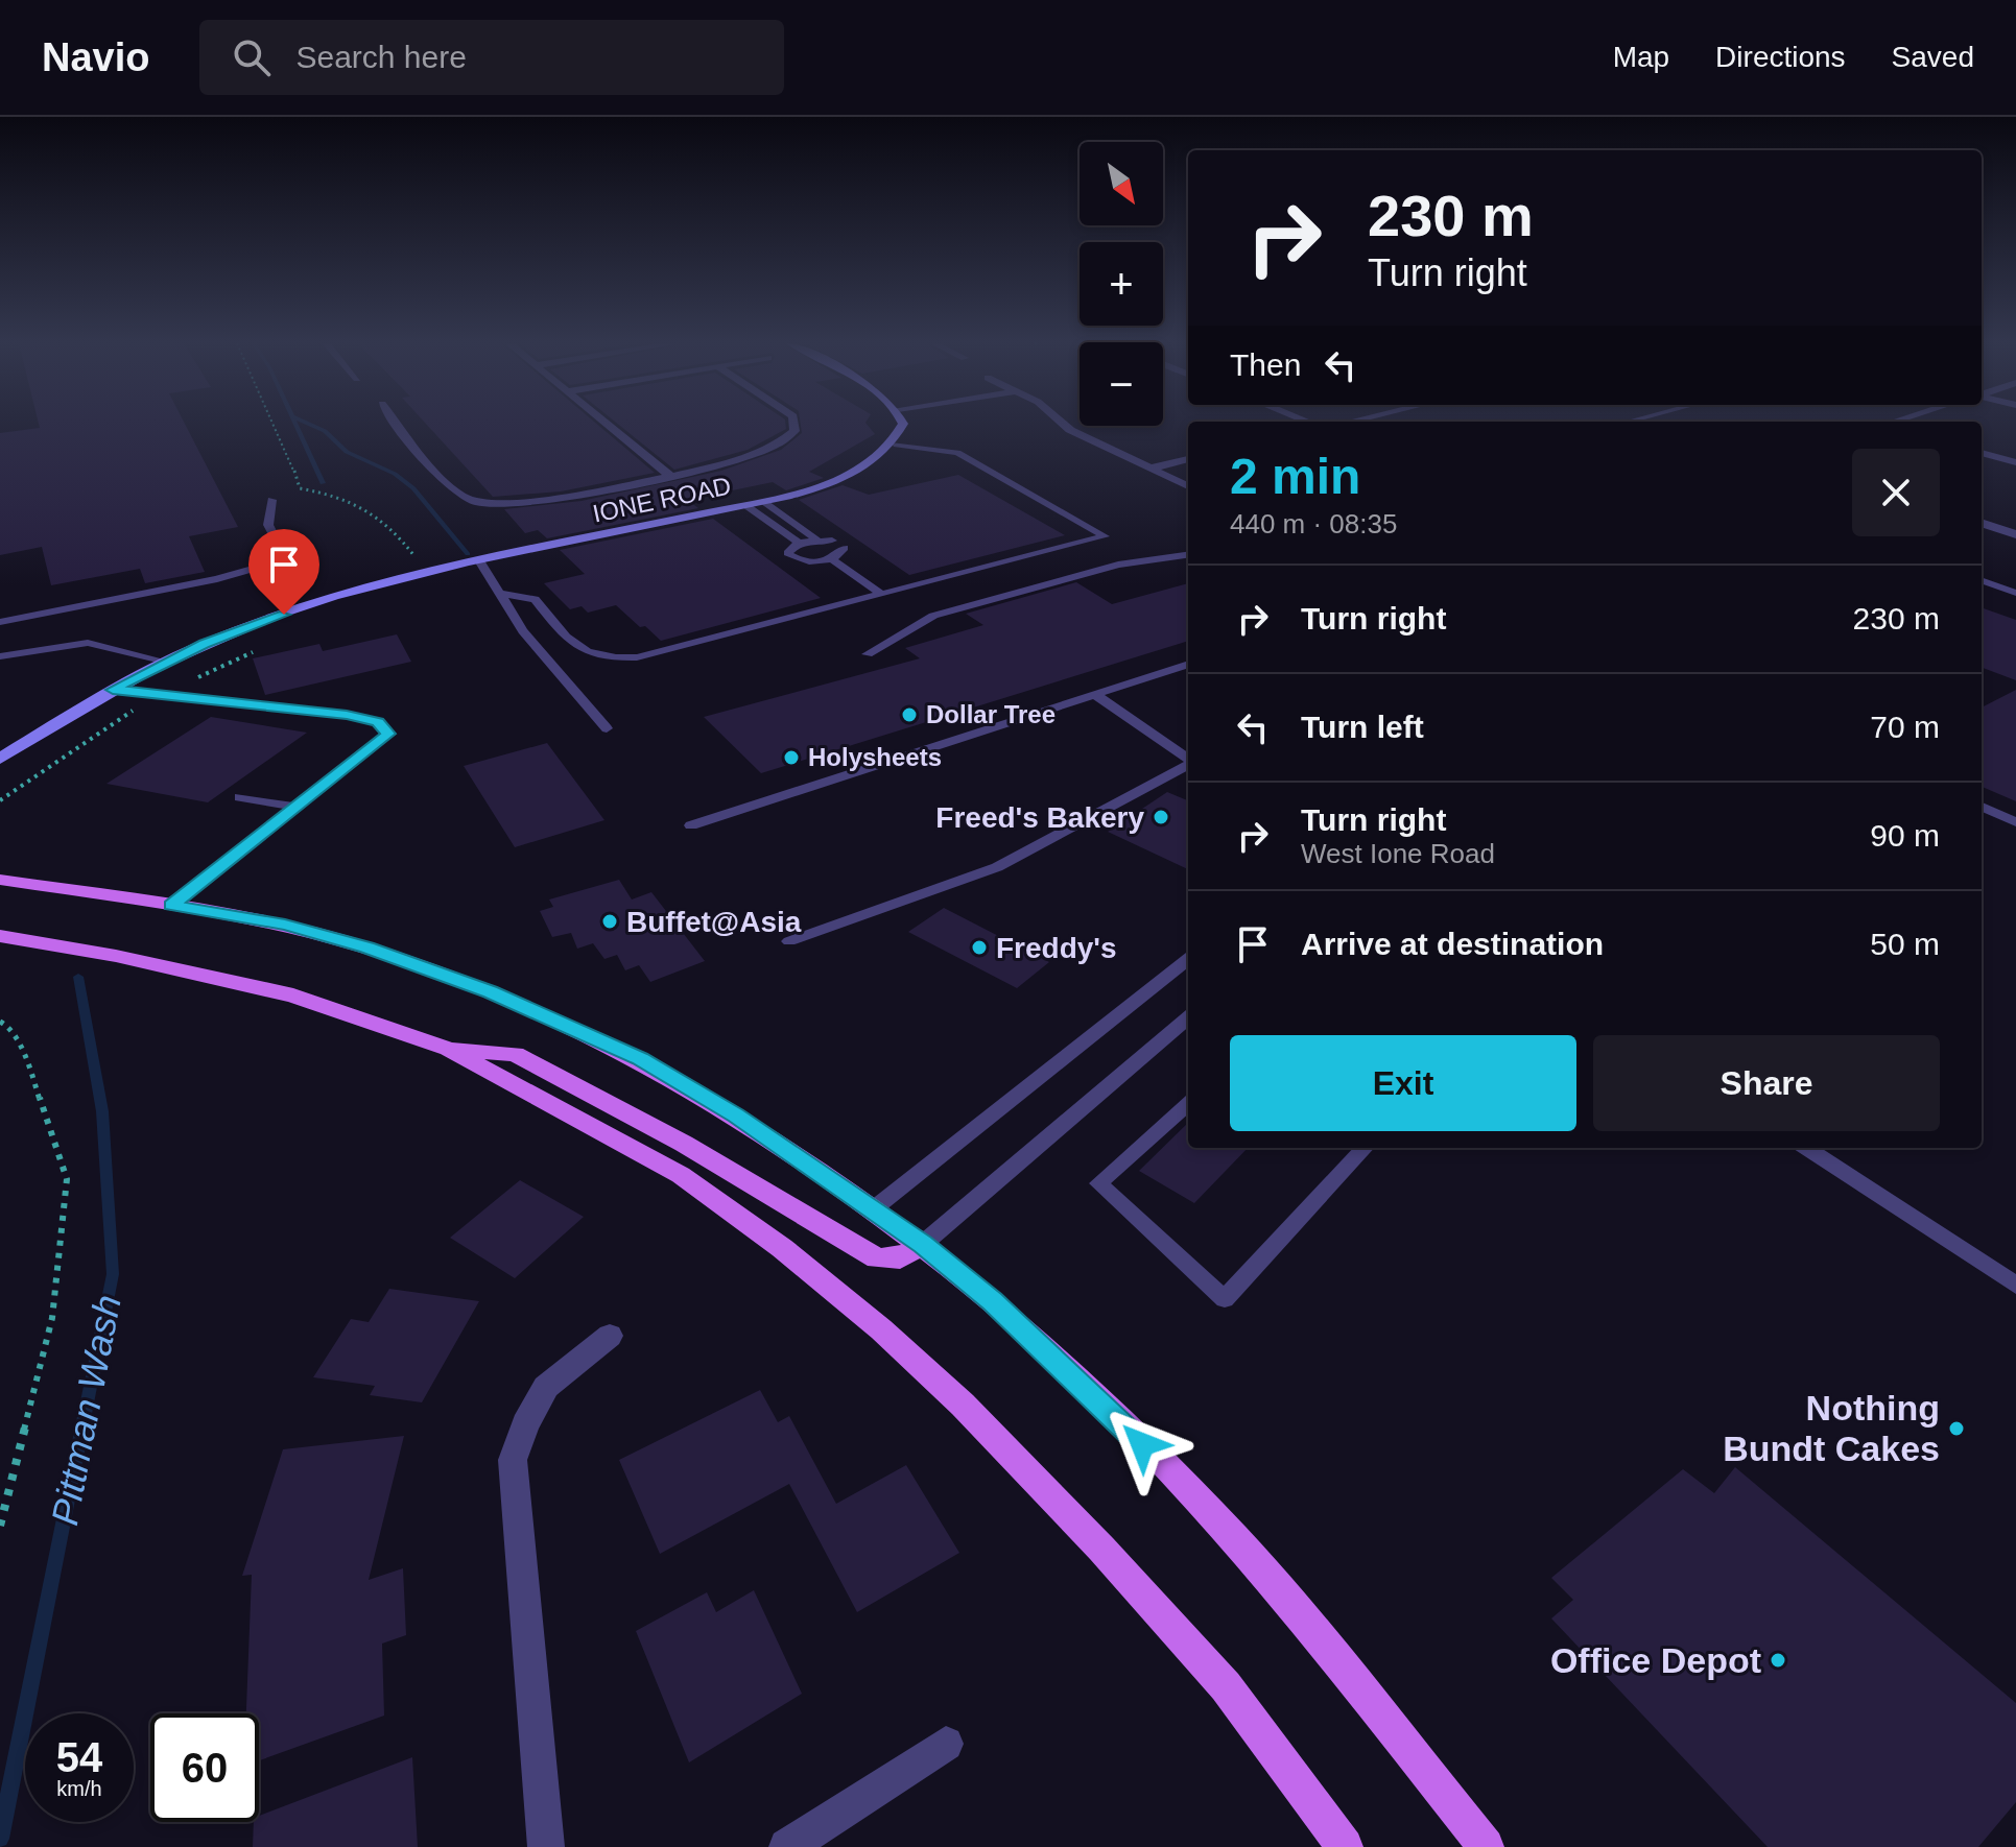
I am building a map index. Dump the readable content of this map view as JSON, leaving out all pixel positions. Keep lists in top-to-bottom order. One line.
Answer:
{"streets":{"street":["IONE ROAD"]},"water":["Pittman Wash"],"places":["Dollar Tree","Holysheets","Freed's Bakery","Buffet@Asia","Freddy's","Nothing Bundt Cakes","Office Depot"],"north":"bottom right","page":{"header":"Navio","search":"Search here","nav":["Map","Directions","Saved"],"map_buttons":["+","−"],"turn":["230 m","Turn right"],"then":"Then","heading":["2 min","440 m · 08:35"],"list":[{"name":"Turn right","value":"230 m"},{"name":"Turn left","value":"70 m"},{"name":"Turn right","note":"West Ione Road","value":"90 m"},{"name":"Arrive at destination","value":"50 m"}],"buttons":["Exit","Share"],"speed":"54 km/h","limit":"60"}}
